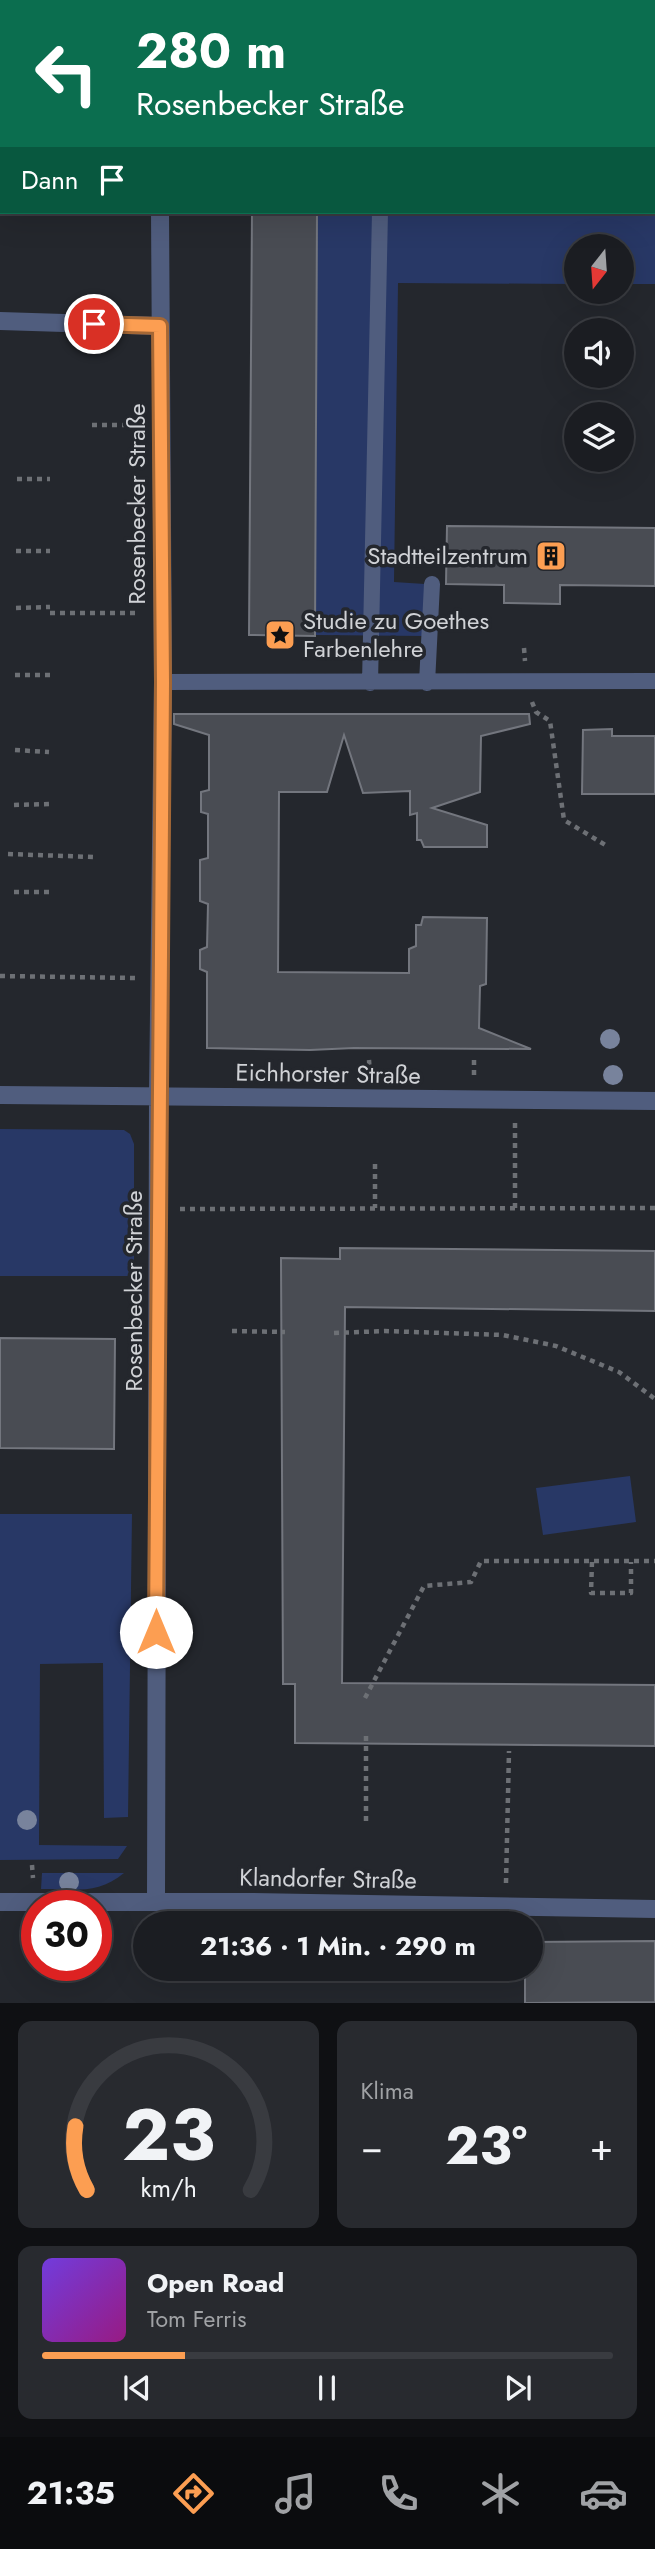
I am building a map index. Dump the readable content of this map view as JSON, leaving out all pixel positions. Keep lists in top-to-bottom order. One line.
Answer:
{"streets":{"street":["Rosenbecker Straße","Eichhorster Straße","Klandorfer Straße"]},"crossings":[["Rosenbecker Straße","Eichhorster Straße"],["Rosenbecker Straße","Klandorfer Straße"]],"places":{"building":["Stadtteilzentrum"],"place":["Studie zu Goethes Farbenlehre"]},"north":"bottom","page":{"turn":["280 m","Rosenbecker Straße"],"then":"Dann","limit":"30","trip":"21:36 · 1 Min. · 290 m","tile":"Klima","heat":["−","23°","+"],"song":["Open Road","Tom Ferris"],"tabs":"21:35","gauge":["23","km/h"]}}
